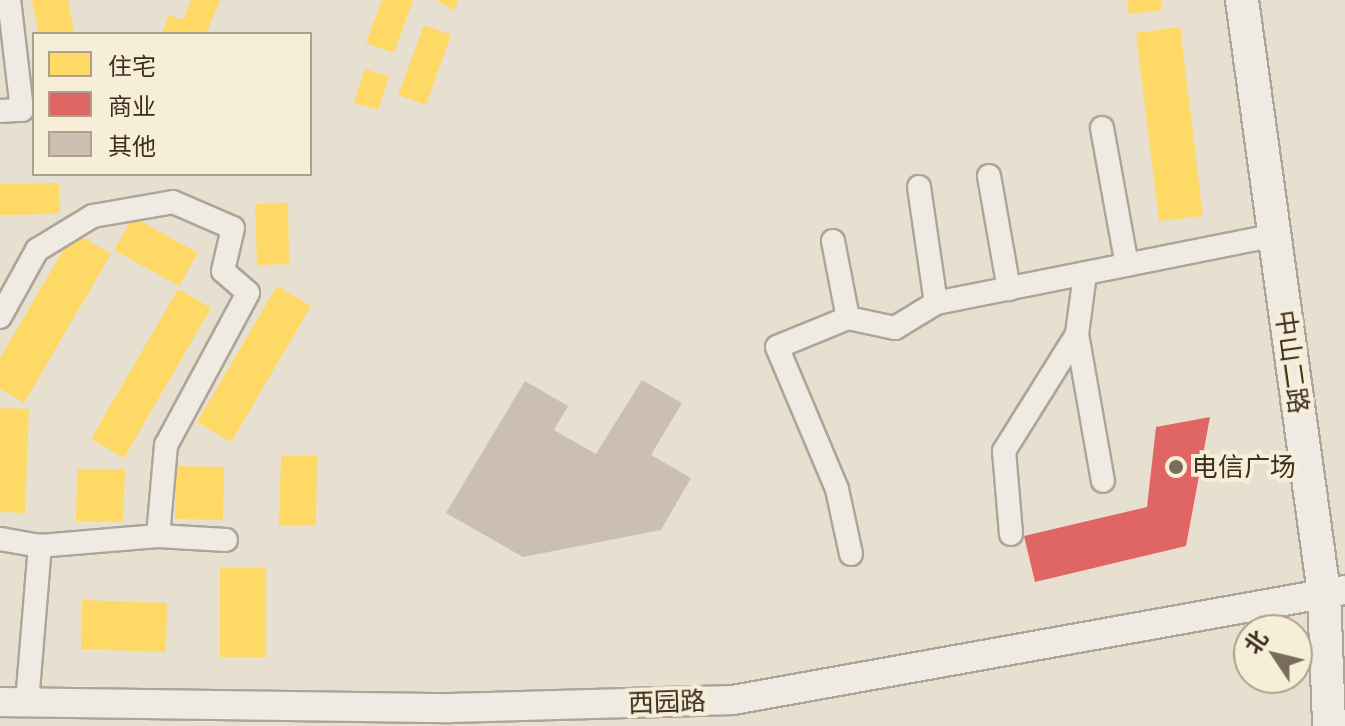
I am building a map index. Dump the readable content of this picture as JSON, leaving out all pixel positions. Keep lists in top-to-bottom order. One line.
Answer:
{"streets":{"main road":["中山二路"],"street":["西园路"]},"crossings":[["中山二路","西园路"]],"places":["电信广场"],"legend":["住宅","商业","其他"],"north":"top left"}
